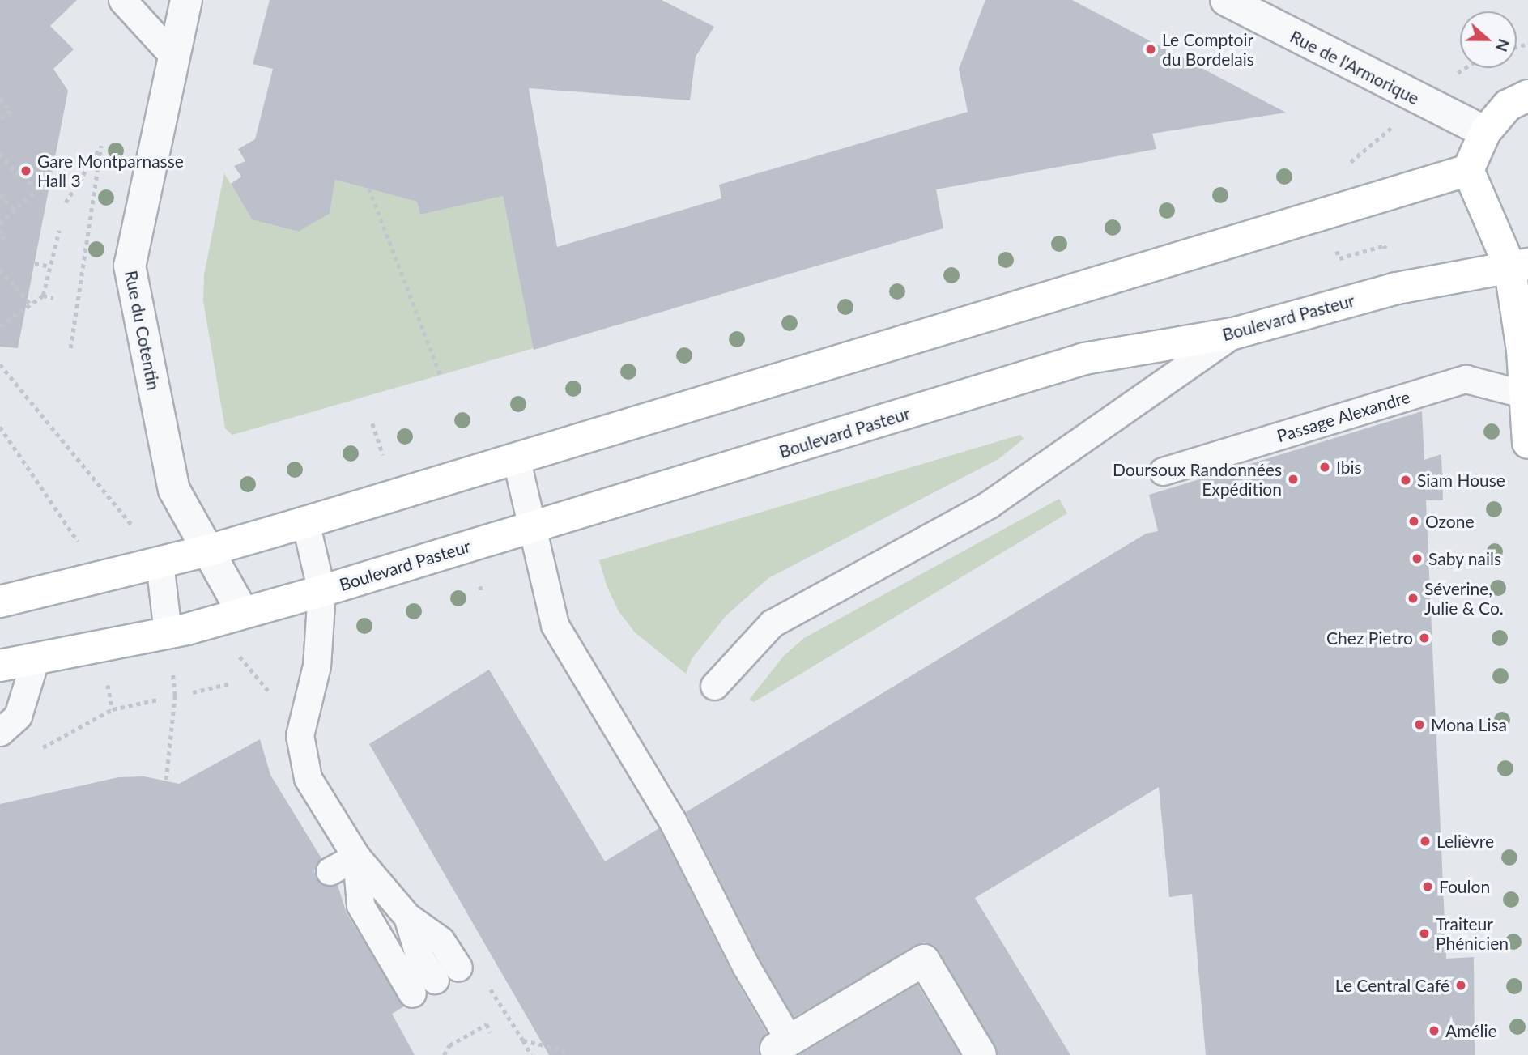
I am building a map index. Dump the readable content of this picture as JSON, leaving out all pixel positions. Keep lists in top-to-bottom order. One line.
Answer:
{"streets":{"main road":["Boulevard Pasteur"],"street":["Rue de l'Armorique","Rue du Cotentin"],"lane":["Passage Alexandre"]},"crossings":[["Boulevard Pasteur","Rue du Cotentin"]],"places":["Le Comptoir du Bordelais","Gare Montparnasse Hall 3","Ibis","Doursoux Randonnées Expédition","Siam House","Ozone","Saby nails","Séverine, Julie & Co.","Chez Pietro","Mona Lisa","Lelièvre","Foulon","Traiteur Phénicien","Le Central Café","Amélie"],"north":"right"}
